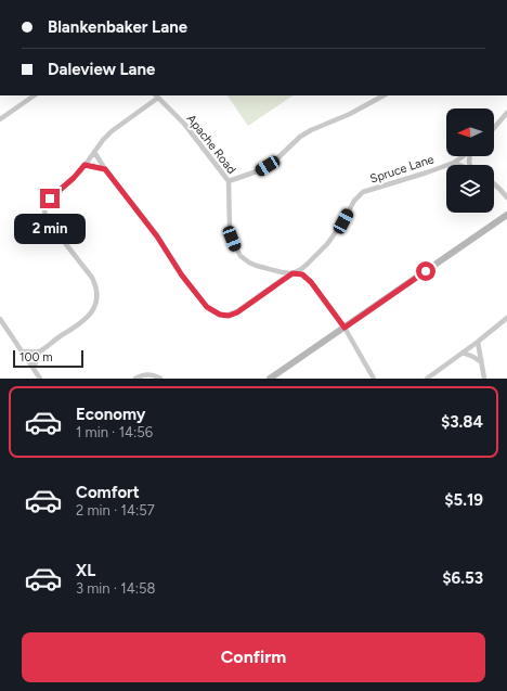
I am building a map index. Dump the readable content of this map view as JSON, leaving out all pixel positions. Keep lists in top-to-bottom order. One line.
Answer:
{"streets":{"street":["Apache Road","Spruce Lane"]},"crossings":[["Apache Road","Spruce Lane"]],"scale_bar":"100 m","north":"left","page":{"banner":["Blankenbaker Lane","Daleview Lane"],"bubble":"2 min","scale":"100 m","list":[{"name":"Economy","note":"1 min · 14:56","value":"$3.84"},{"name":"Comfort","note":"2 min · 14:57","value":"$5.19"},{"name":"XL","note":"3 min · 14:58","value":"$6.53"}],"buttons":"Confirm"}}
